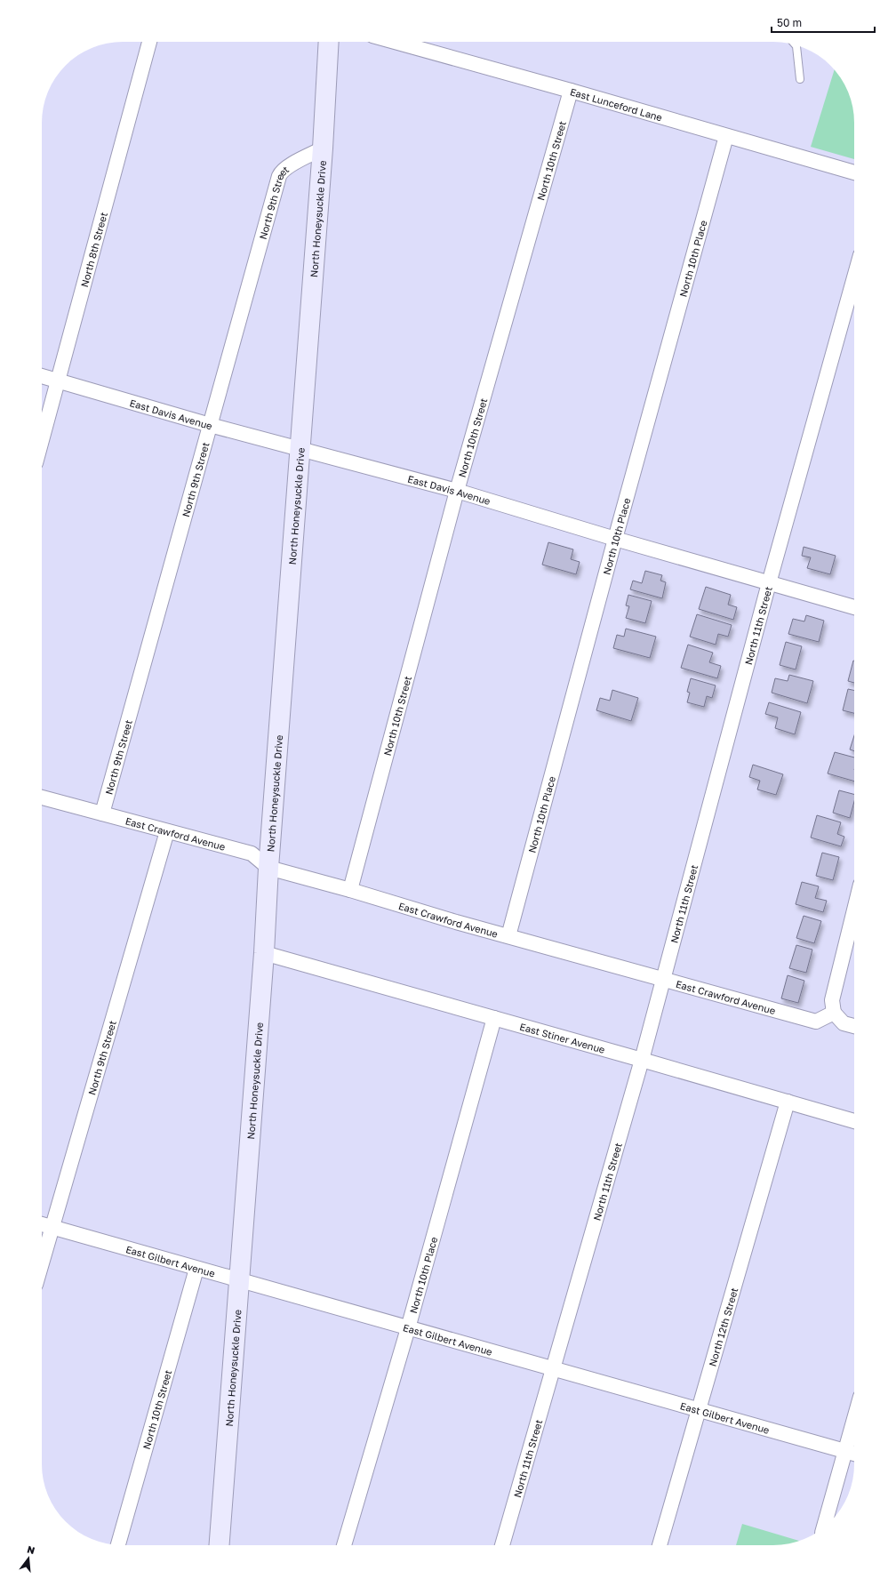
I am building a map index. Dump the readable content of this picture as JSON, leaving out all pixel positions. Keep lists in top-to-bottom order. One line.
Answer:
{"streets":{"street":["East Lunceford Lane","North 10th Street","North 9th Street","North Honeysuckle Drive","North 8th Street","North 10th Place","East Davis Avenue","North 11th Street","East Crawford Avenue","East Stiner Avenue","East Gilbert Avenue","North 12th Street"]},"crossings":[["East Lunceford Lane","North 10th Street"],["East Lunceford Lane","North 10th Place"],["North 10th Street","East Davis Avenue"],["North 10th Street","East Crawford Avenue"],["North 10th Street","East Gilbert Avenue"],["North 9th Street","North Honeysuckle Drive"],["North 9th Street","East Davis Avenue"],["North 9th Street","East Crawford Avenue"],["North 9th Street","East Gilbert Avenue"],["North Honeysuckle Drive","East Davis Avenue"],["North Honeysuckle Drive","East Crawford Avenue"],["North Honeysuckle Drive","East Stiner Avenue"],["North Honeysuckle Drive","East Gilbert Avenue"],["North 8th Street","East Davis Avenue"],["North 10th Place","East Davis Avenue"],["North 10th Place","East Crawford Avenue"],["North 10th Place","East Stiner Avenue"],["North 10th Place","East Gilbert Avenue"],["East Davis Avenue","North 11th Street"],["North 11th Street","East Crawford Avenue"],["North 11th Street","East Stiner Avenue"],["North 11th Street","East Gilbert Avenue"],["East Stiner Avenue","North 12th Street"],["East Gilbert Avenue","North 12th Street"]],"scale_bar":"50 m","north":"top"}
